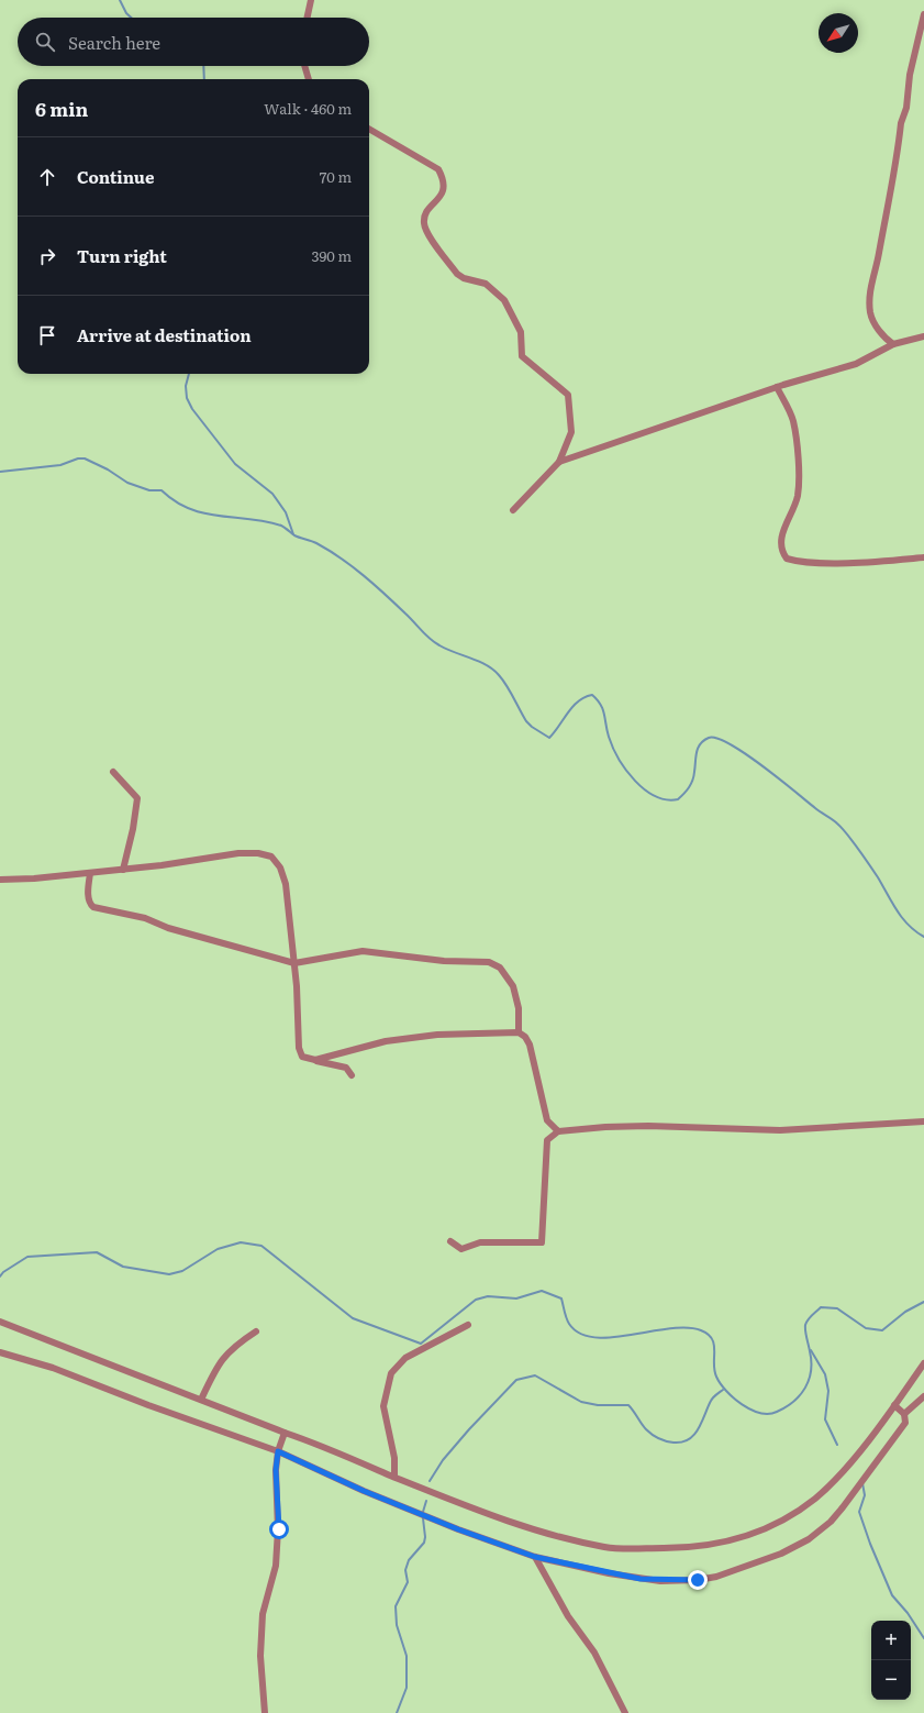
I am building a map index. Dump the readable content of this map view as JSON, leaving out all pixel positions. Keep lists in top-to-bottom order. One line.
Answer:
{"north":"bottom left","page":{"search":"Search here","heading":["6 min","Walk · 460 m"],"list":[["Continue","70 m"],["Turn right","390 m"],"Arrive at destination"],"map_buttons":["+","−"]}}
